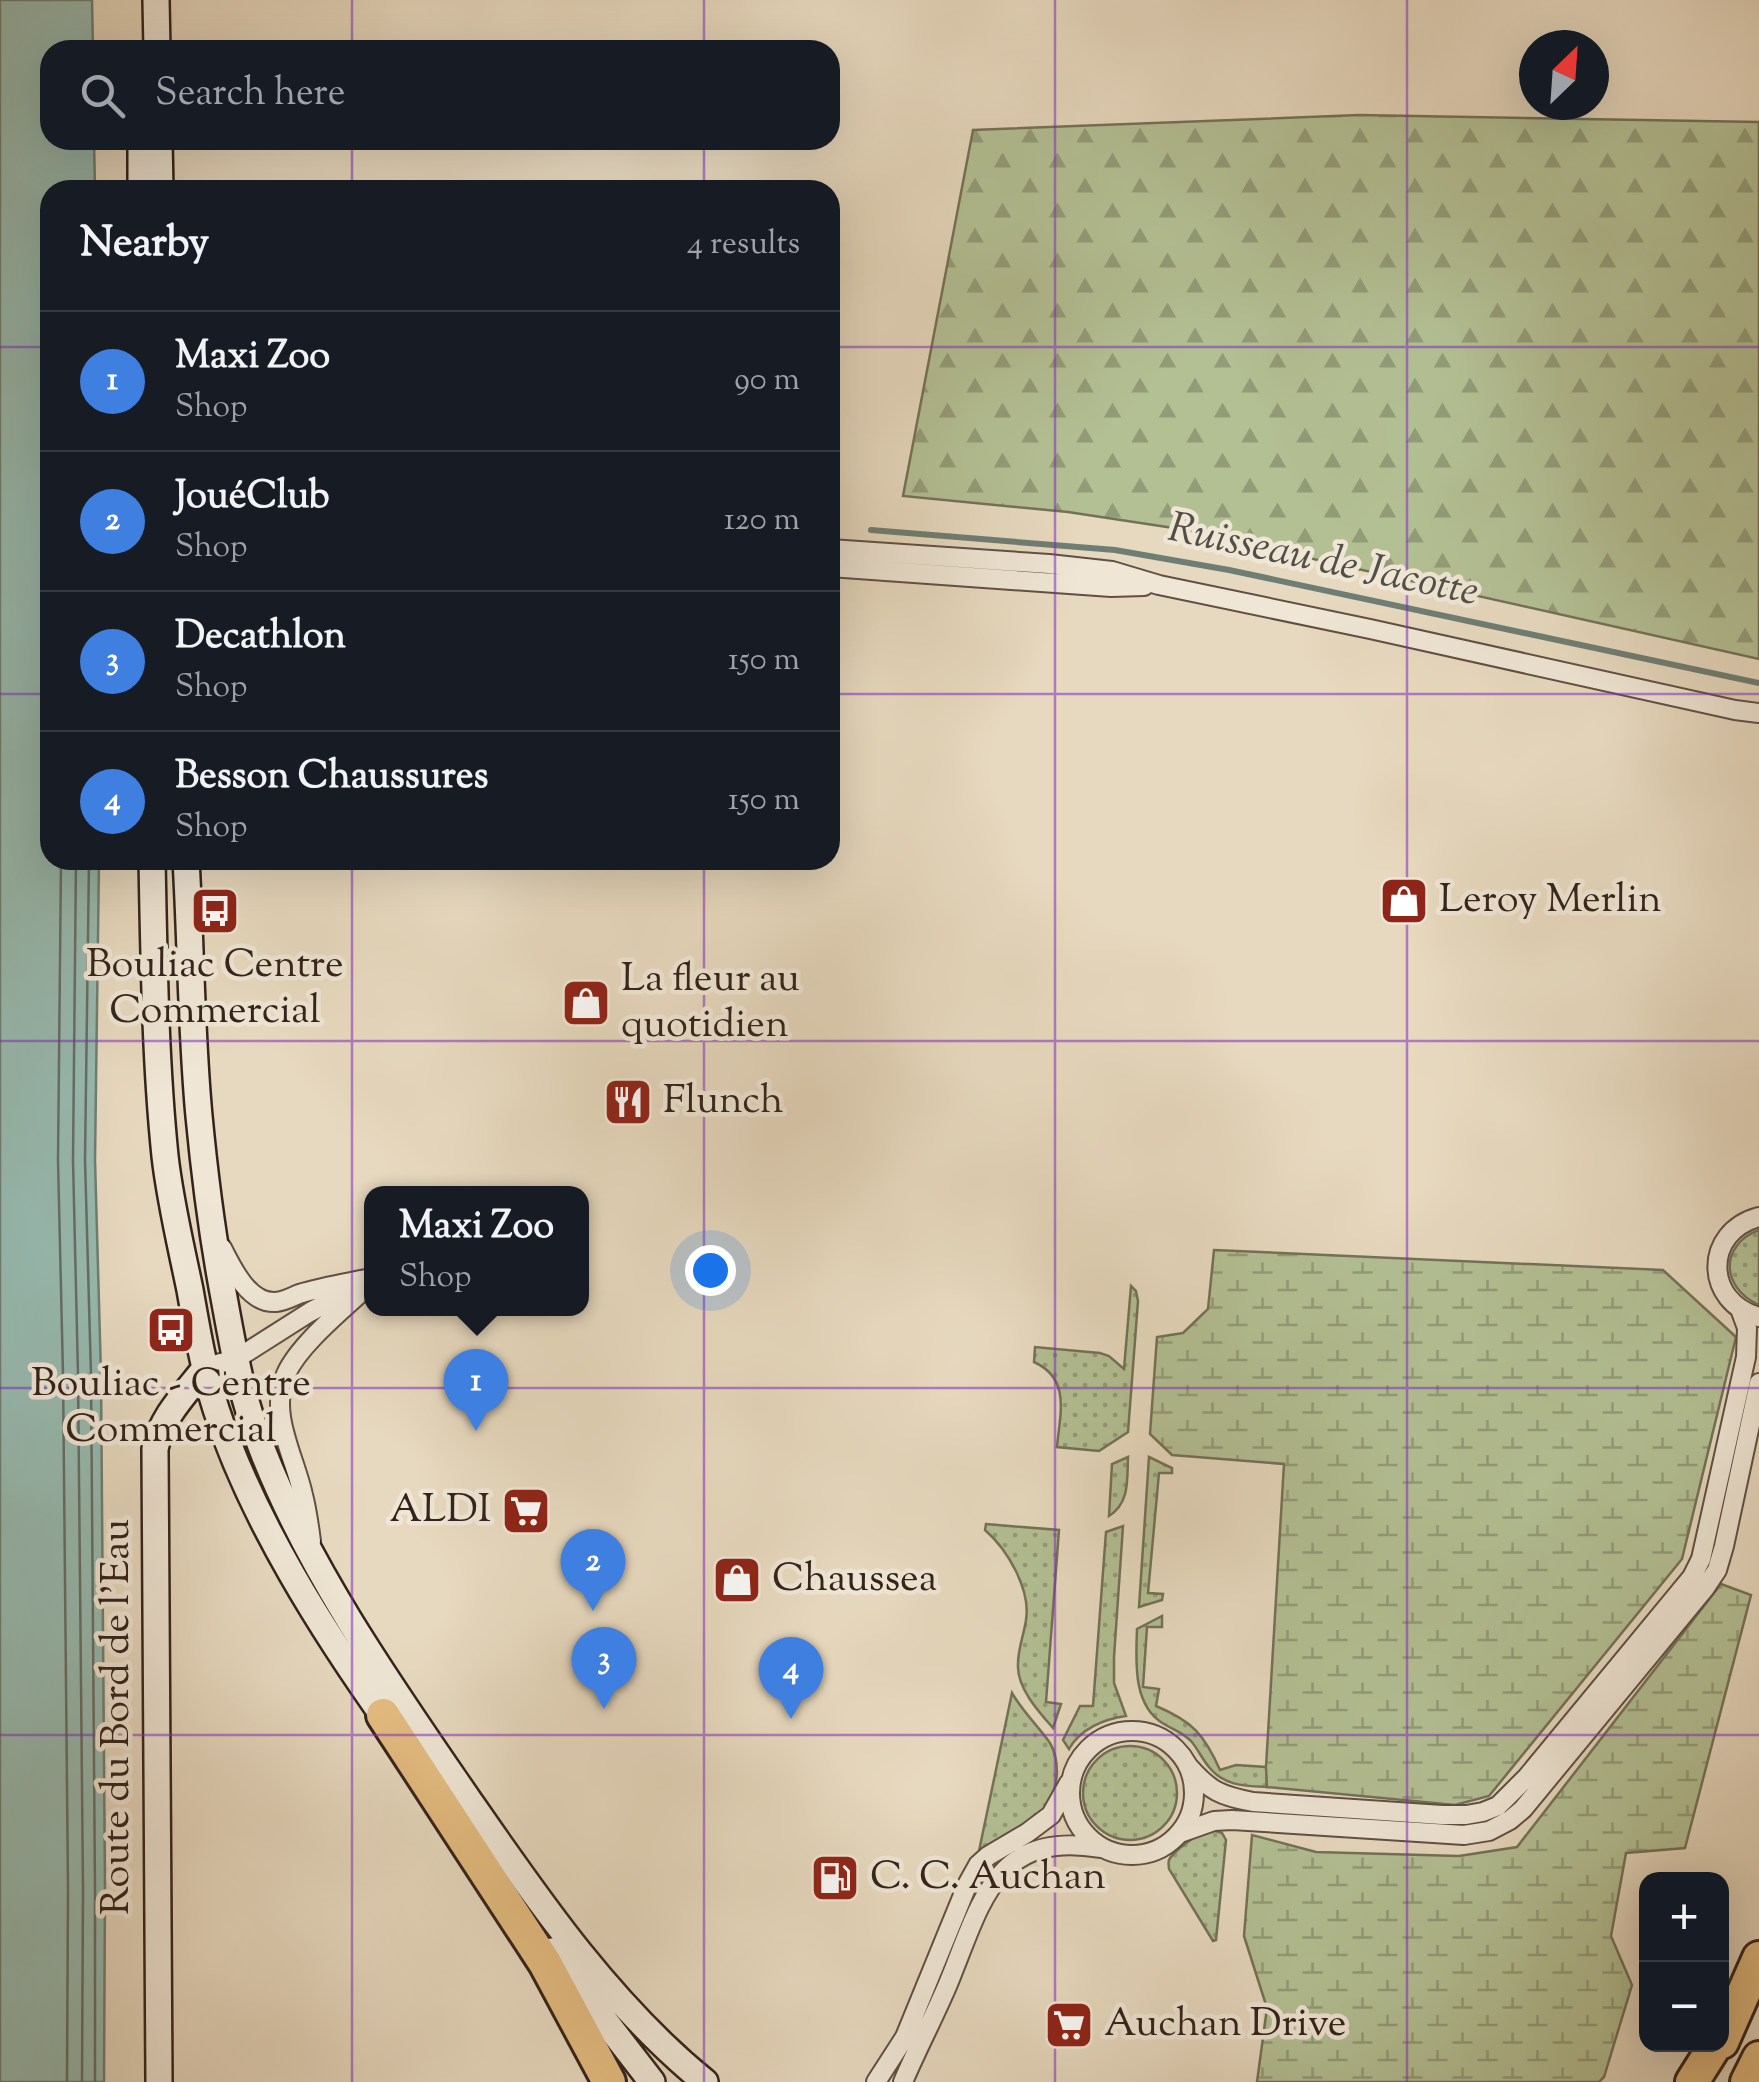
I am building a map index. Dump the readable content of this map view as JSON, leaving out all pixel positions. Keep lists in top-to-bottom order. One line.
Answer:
{"streets":{"main road":["Route du Bord de l'Eau"]},"water":["Ruisseau de Jacotte"],"places":{"shop":["Leroy Merlin","La fleur au quotidien","Chaussea"],"bus stop":["Bouliac Centre Commercial","Bouliac - Centre Commercial"],"restaurant":["Flunch"],"supermarket":["ALDI","Auchan Drive"],"fuel station":["C. C. Auchan"]},"north":"top right","page":{"search":"Search here","heading":["Nearby","4 results"],"list":[{"mark":"1","name":"Maxi Zoo","note":"Shop","value":"90 m"},{"mark":"2","name":"JouéClub","note":"Shop","value":"120 m"},{"mark":"3","name":"Decathlon","note":"Shop","value":"150 m"},{"mark":"4","name":"Besson Chaussures","note":"Shop","value":"150 m"}],"popup":["Maxi Zoo","Shop"],"pins":["1","2","3","4"],"map_buttons":["+","−"]}}
